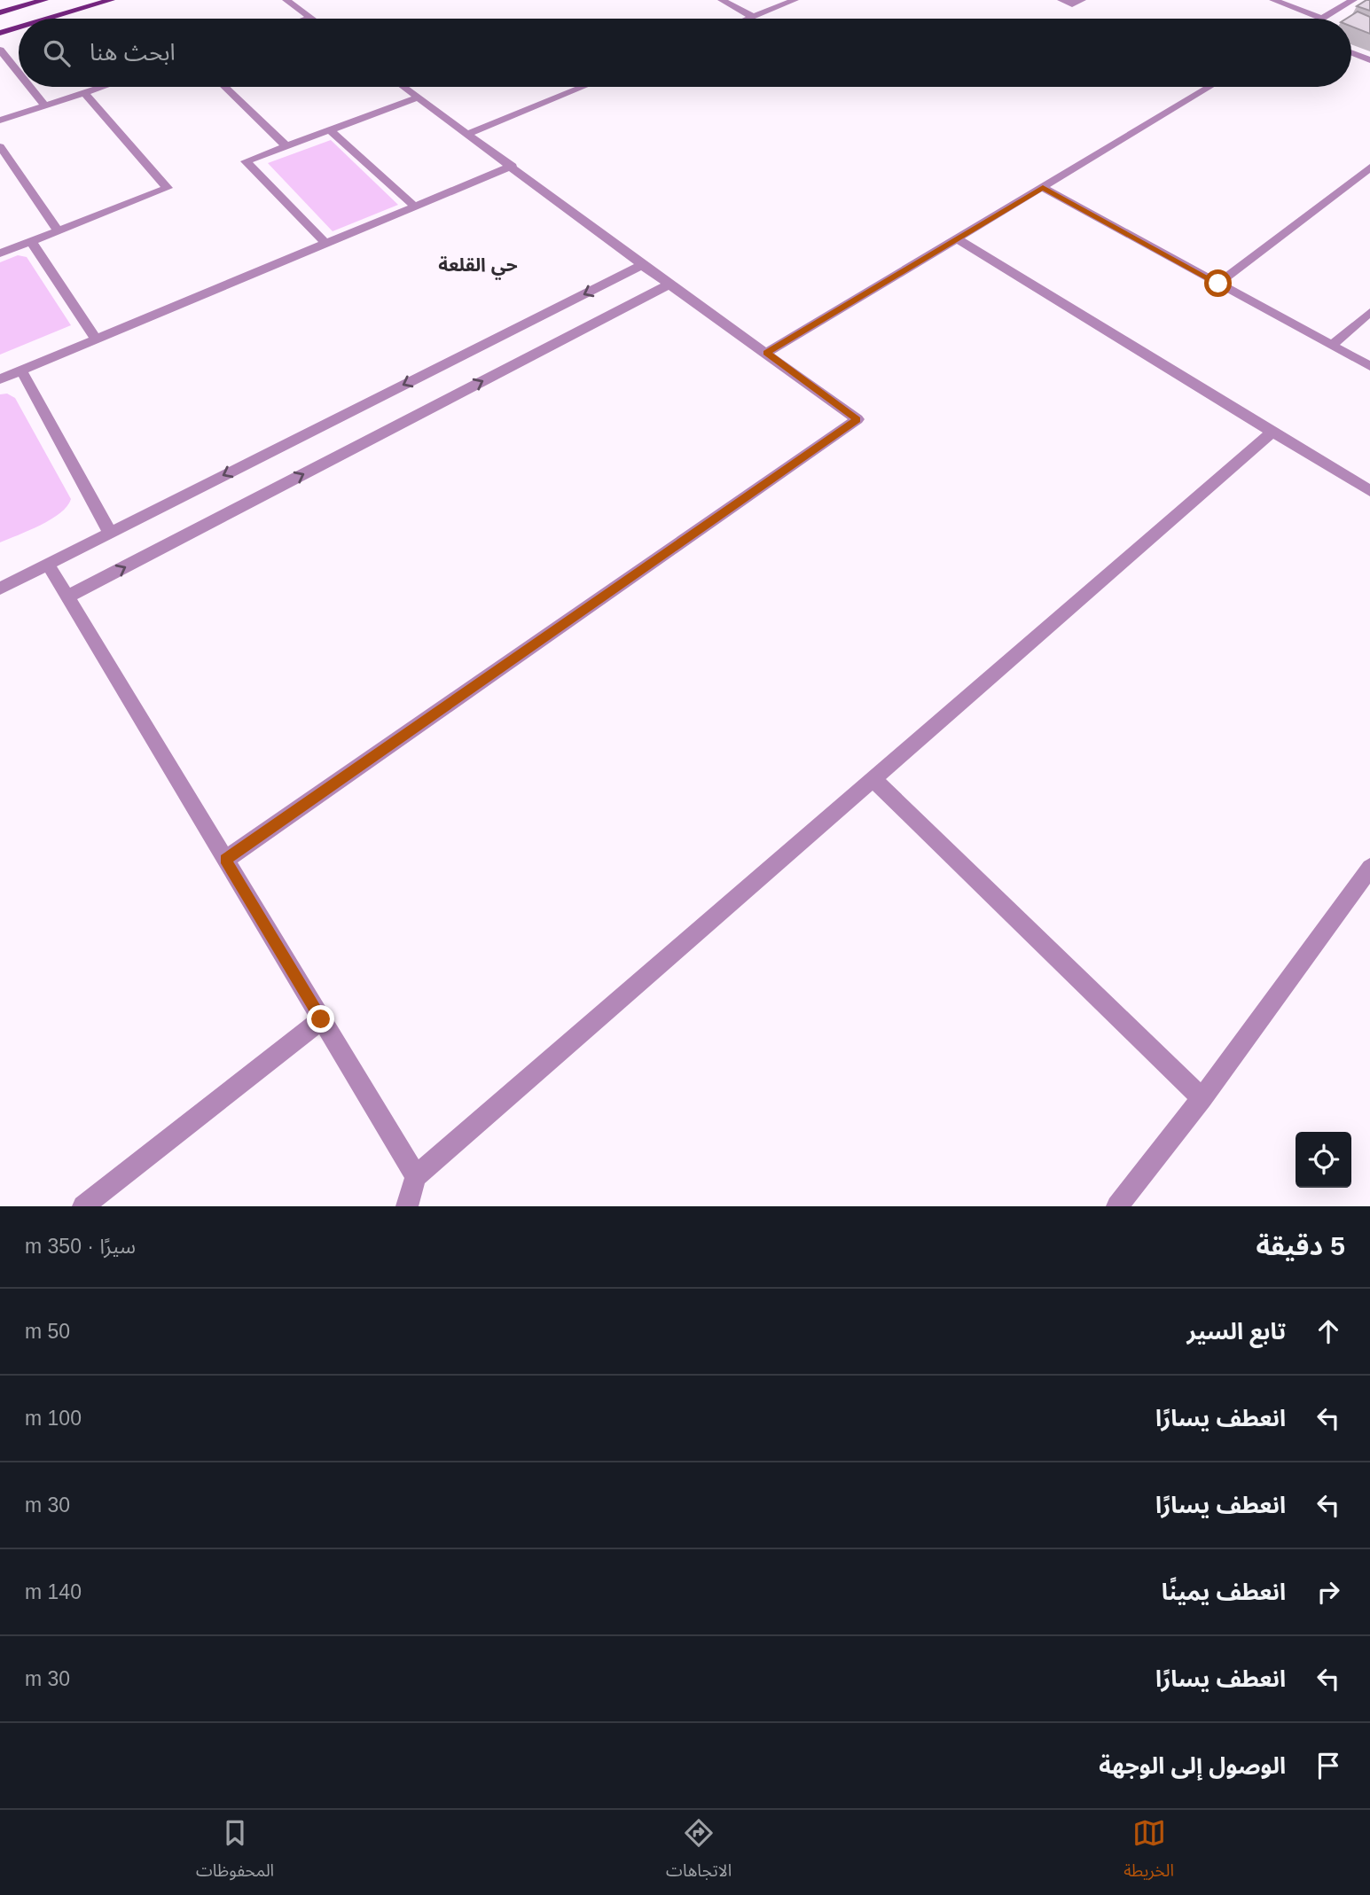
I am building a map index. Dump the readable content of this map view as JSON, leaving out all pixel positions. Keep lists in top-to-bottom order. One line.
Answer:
{"districts":["حي القلعة"],"page":{"search":"ابحث هنا","heading":["5 دقيقة","سيرًا · 350 m"],"list":[["تابع السير","50 m"],["انعطف يسارًا","100 m"],["انعطف يسارًا","30 m"],["انعطف يمينًا","140 m"],["انعطف يسارًا","30 m"],"الوصول إلى الوجهة"],"nav":["الخريطة","الاتجاهات","المحفوظات"]}}
